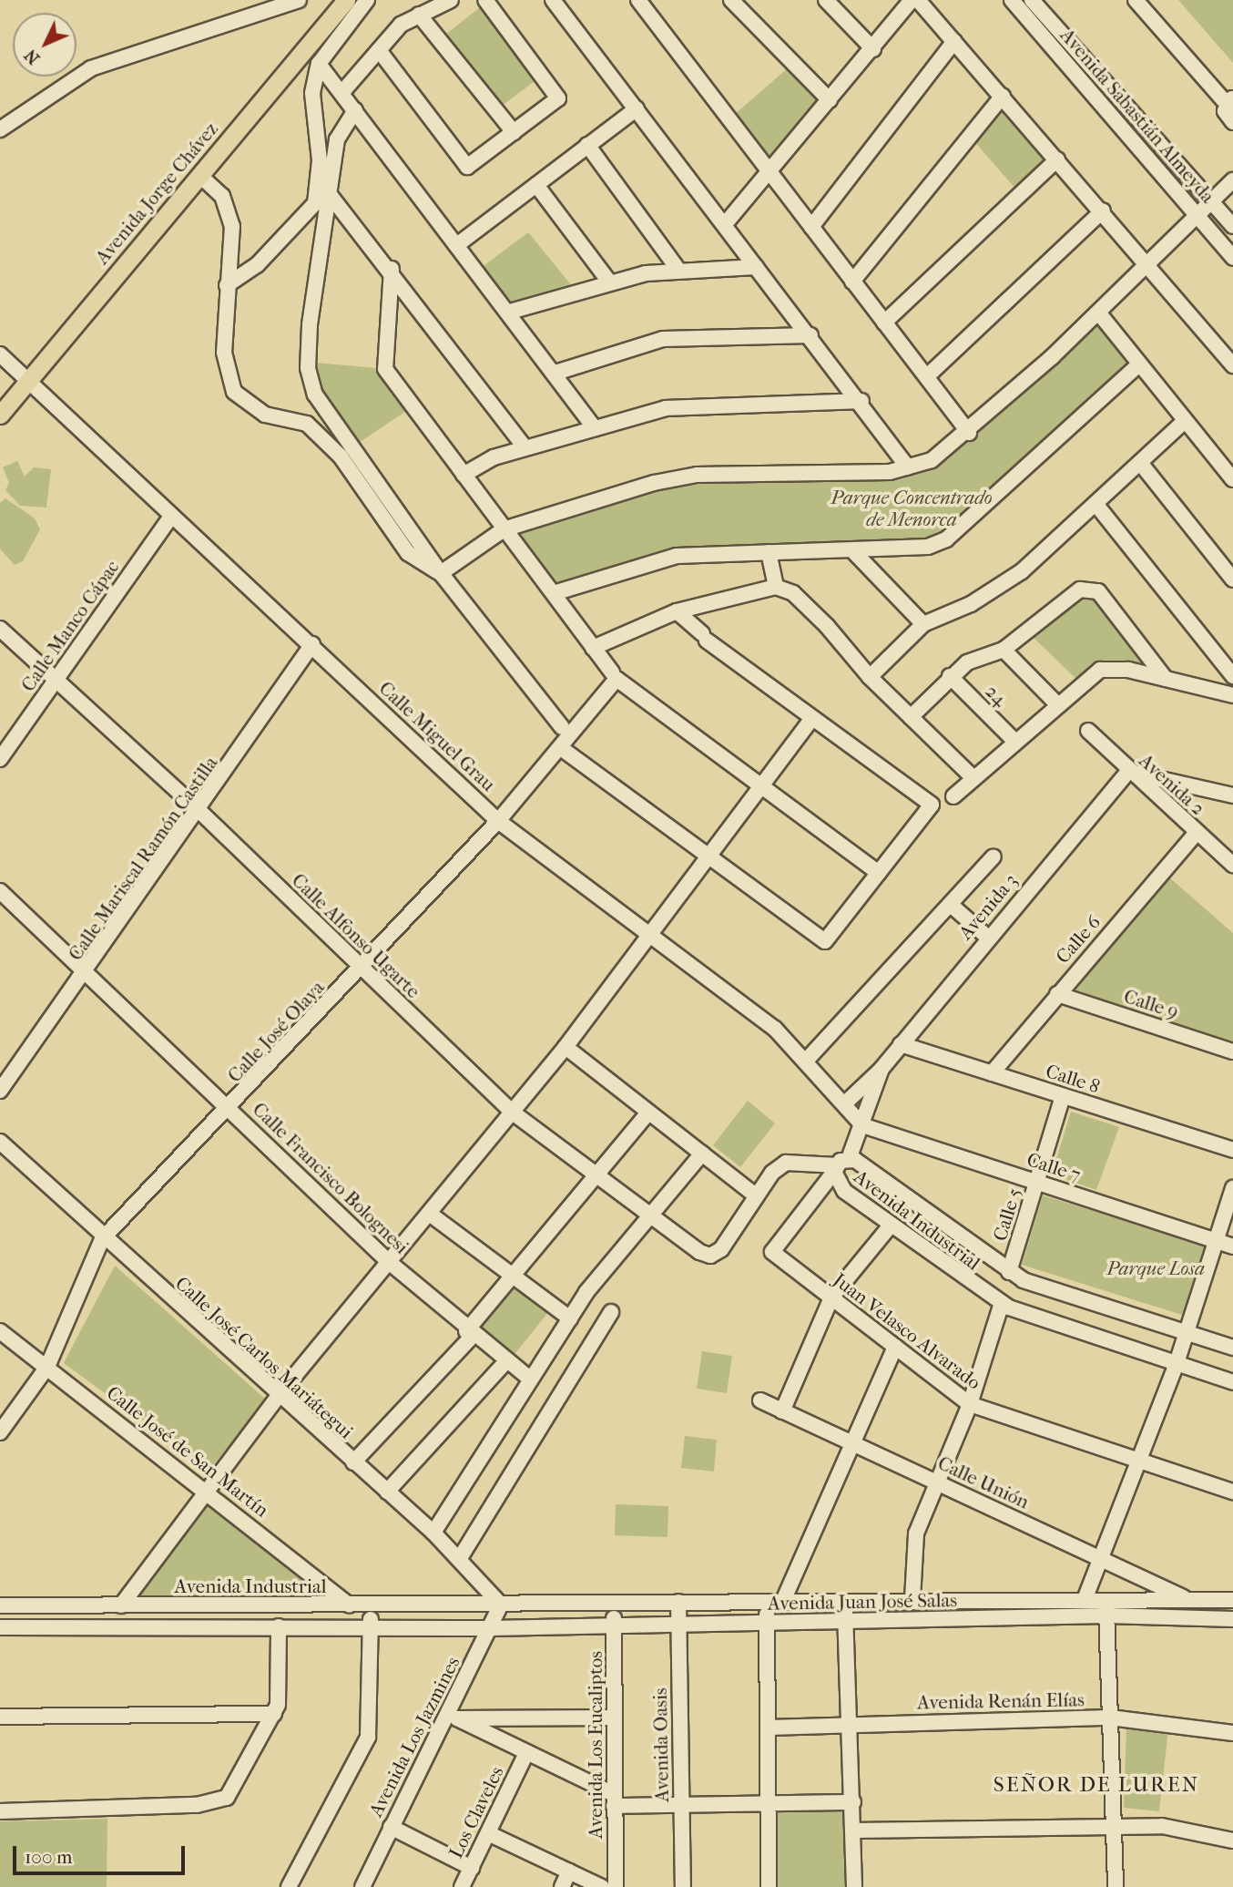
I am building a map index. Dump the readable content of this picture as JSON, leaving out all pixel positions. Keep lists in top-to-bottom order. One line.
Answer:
{"streets":{"main road":["Avenida Jorge Chávez"],"street":["Avenida Sabastián Almeyda","Calle Manco Cápac","24","Calle Miguel Grau","Avenida 2","Calle Mariscal Ramón Castilla","Avenida 3","Calle Alfonso Ugarte","Calle 6","Calle 9","Calle José Olaya","Calle 8","Calle 7","Calle Francisco Bolognesi","Calle 5","Avenida Industrial","Juan Velasco Alvarado","Calle José Carlos Mariátegui","Calle José de San Martín","Calle Unión","Avenida Juan José Salas","Avenida Renán Elías","Avenida Los Jazmines","Avenida Los Eucaliptos","Avenida Oasis","Los Claveles"]},"crossings":[["Avenida Jorge Chávez","Calle Miguel Grau"],["Calle Manco Cápac","Calle Miguel Grau"],["Calle Manco Cápac","Calle Alfonso Ugarte"],["Calle Miguel Grau","Calle Mariscal Ramón Castilla"],["Calle Miguel Grau","Avenida 3"],["Calle Miguel Grau","Calle José Olaya"],["Calle Miguel Grau","Calle 7"],["Avenida 2","Avenida 3"],["Avenida 2","Calle 6"],["Calle Mariscal Ramón Castilla","Calle Alfonso Ugarte"],["Calle Mariscal Ramón Castilla","Calle Francisco Bolognesi"],["Avenida 3","Calle 8"],["Avenida 3","Calle 7"],["Avenida 3","Avenida Industrial"],["Avenida 3","Juan Velasco Alvarado"],["Calle Alfonso Ugarte","Calle José Olaya"],["Calle 6","Calle 9"],["Calle 6","Calle 8"],["Calle José Olaya","Calle Francisco Bolognesi"],["Calle José Olaya","Calle José Carlos Mariátegui"],["Calle José Olaya","Calle José de San Martín"],["Calle 8","Calle 5"],["Calle 7","Calle 5"],["Calle 5","Avenida Industrial"],["Avenida Industrial","Juan Velasco Alvarado"],["Avenida Industrial","Calle José Carlos Mariátegui"],["Avenida Industrial","Calle José de San Martín"],["Avenida Industrial","Avenida Juan José Salas"],["Avenida Industrial","Avenida Los Jazmines"],["Calle José Carlos Mariátegui","Avenida Juan José Salas"],["Calle José Carlos Mariátegui","Avenida Los Jazmines"],["Calle Unión","Avenida Juan José Salas"],["Avenida Juan José Salas","Avenida Los Jazmines"],["Avenida Juan José Salas","Avenida Los Eucaliptos"],["Avenida Juan José Salas","Avenida Oasis"]],"districts":["SEÑOR DE LUREN"],"parks":["Parque Concentrado de Menorca","Parque Losa"],"scale_bar":"100 m","north":"bottom left"}
